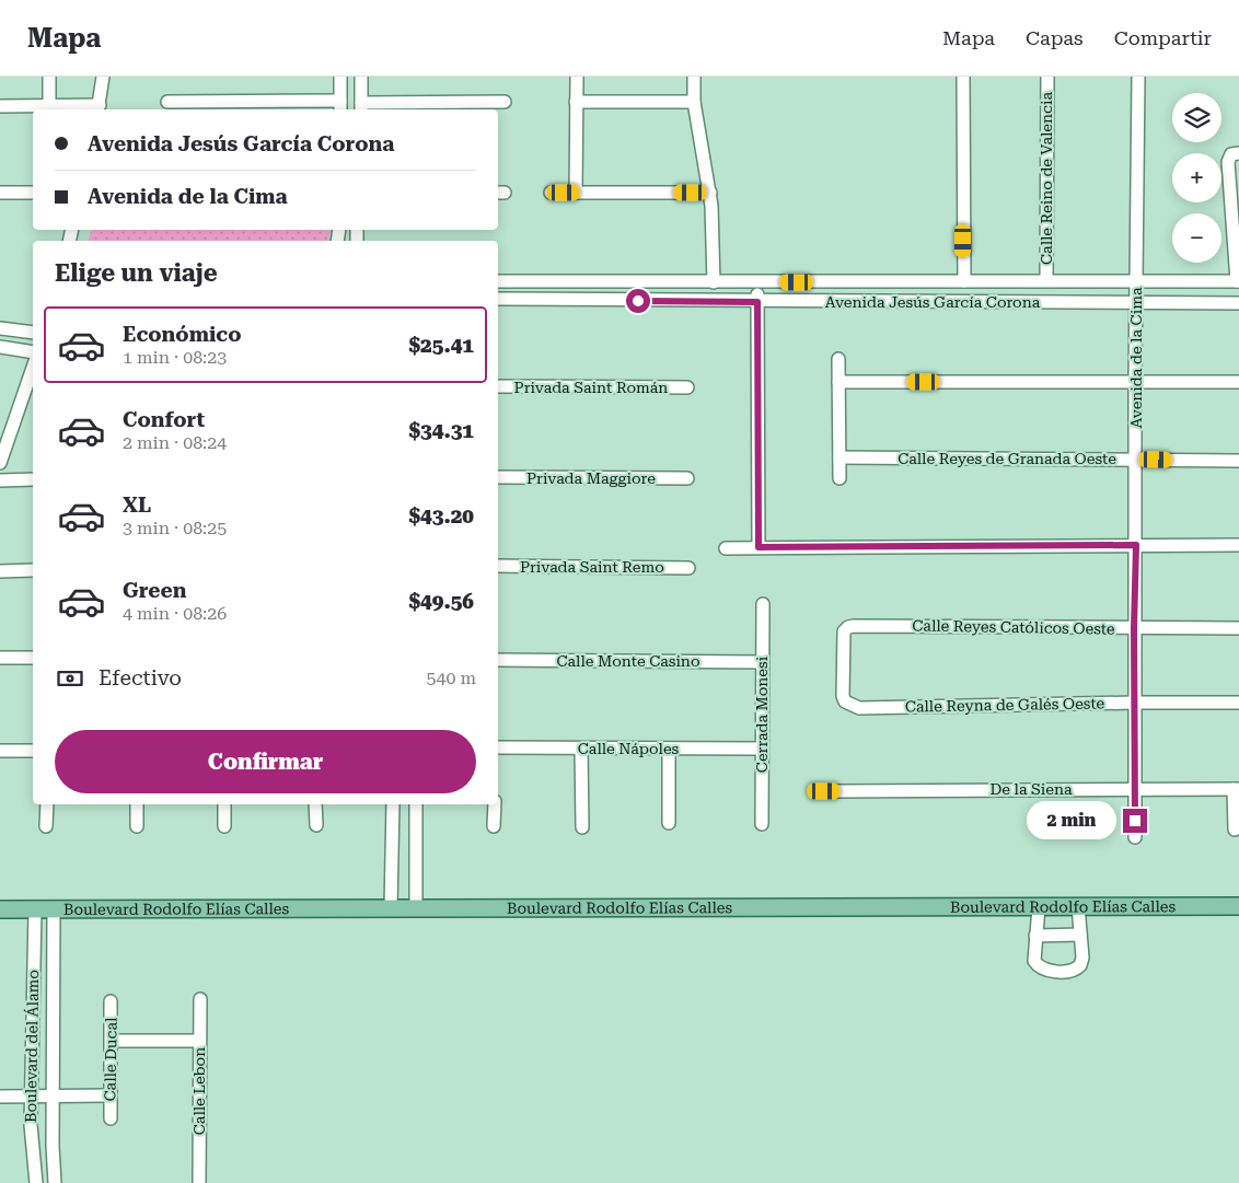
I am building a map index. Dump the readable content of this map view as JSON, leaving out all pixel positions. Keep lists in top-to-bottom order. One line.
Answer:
{"streets":{"main road":["Boulevard Rodolfo Elías Calles"],"street":["Calle Reino de Valencia","Avenida Jesús García Corona","Avenida de la Cima","Privada Saint Román","Calle Reyes de Granada Oeste","Privada Maggiore","Privada Saint Remo","Calle Reyes Católicos Oeste","Calle Monte Casino","Calle Reyna de Galés Oeste","Cerrada Monesi","Calle Nápoles","De la Siena","Boulevard del Álamo","Calle Ducal","Calle Lebon"]},"crossings":[["Calle Reino de Valencia","Avenida Jesús García Corona"],["Avenida Jesús García Corona","Avenida de la Cima"],["Avenida de la Cima","Calle Reyes de Granada Oeste"],["Avenida de la Cima","Calle Reyes Católicos Oeste"],["Avenida de la Cima","Calle Reyna de Galés Oeste"],["Avenida de la Cima","De la Siena"],["Calle Reyes Católicos Oeste","Calle Reyna de Galés Oeste"],["Calle Monte Casino","Cerrada Monesi"],["Cerrada Monesi","Calle Nápoles"],["Boulevard Rodolfo Elías Calles","Boulevard del Álamo"]],"page":{"header":"Mapa","nav":["Mapa","Capas","Compartir"],"map_buttons":["+","−"],"banner":["Avenida Jesús García Corona","Avenida de la Cima"],"heading":"Elige un viaje","list":[{"name":"Económico","note":"1 min · 08:23","value":"$25.41"},{"name":"Confort","note":"2 min · 08:24","value":"$34.31"},{"name":"XL","note":"3 min · 08:25","value":"$43.20"},{"name":"Green","note":"4 min · 08:26","value":"$49.56"}],"pay":["Efectivo","540 m"],"buttons":"Confirmar","bubble":"2 min"}}
